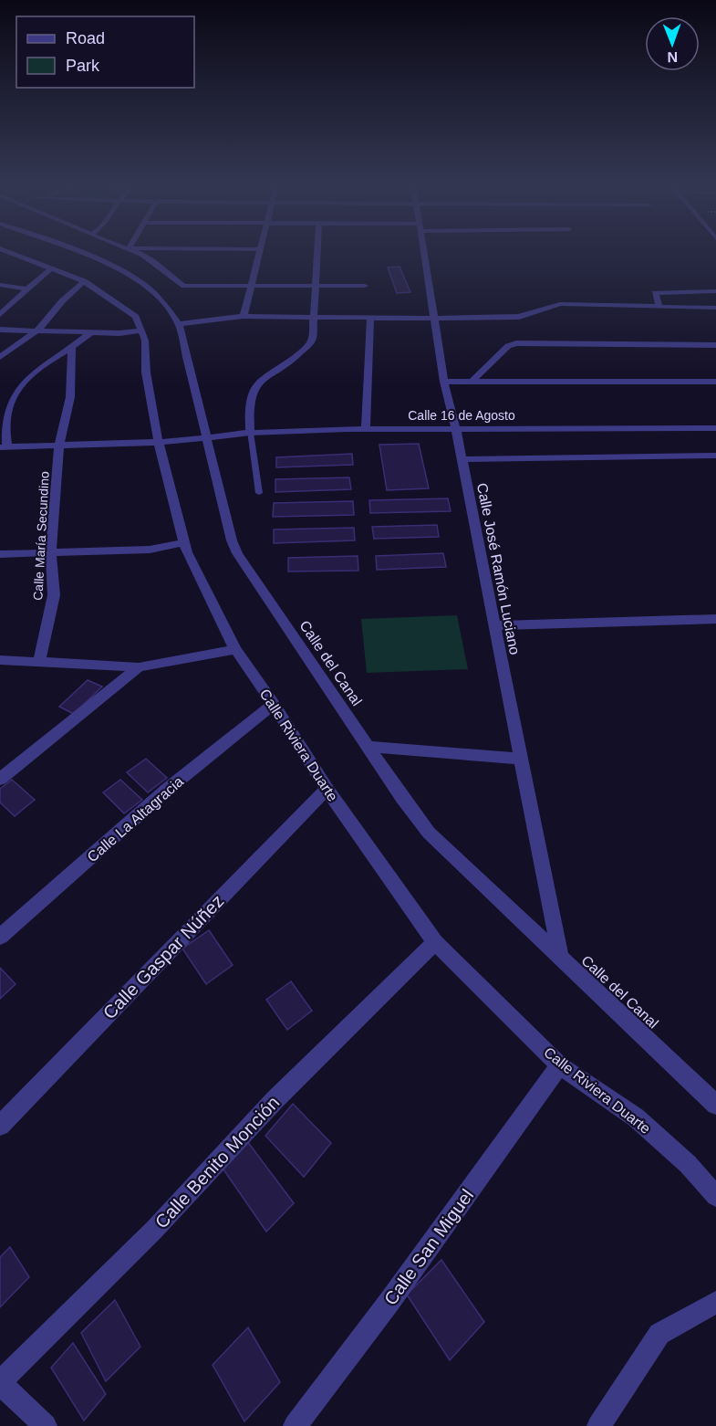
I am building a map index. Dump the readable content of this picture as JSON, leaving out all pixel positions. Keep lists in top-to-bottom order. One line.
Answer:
{"streets":{"street":["Calle 16 de Agosto","Calle María Secundino","Calle José Ramón Luciano","Calle del Canal","Calle Riviera Duarte","Calle La Altagracia","Calle Gaspar Núñez","Calle Benito Monción","Calle San Miguel"]},"crossings":[["Calle 16 de Agosto","Calle María Secundino"],["Calle 16 de Agosto","Calle José Ramón Luciano"],["Calle 16 de Agosto","Calle del Canal"],["Calle 16 de Agosto","Calle Riviera Duarte"],["Calle José Ramón Luciano","Calle del Canal"],["Calle Riviera Duarte","Calle La Altagracia"],["Calle Riviera Duarte","Calle Gaspar Núñez"],["Calle Riviera Duarte","Calle Benito Monción"],["Calle Riviera Duarte","Calle San Miguel"]],"legend":["Road","Park"],"north":"bottom"}
